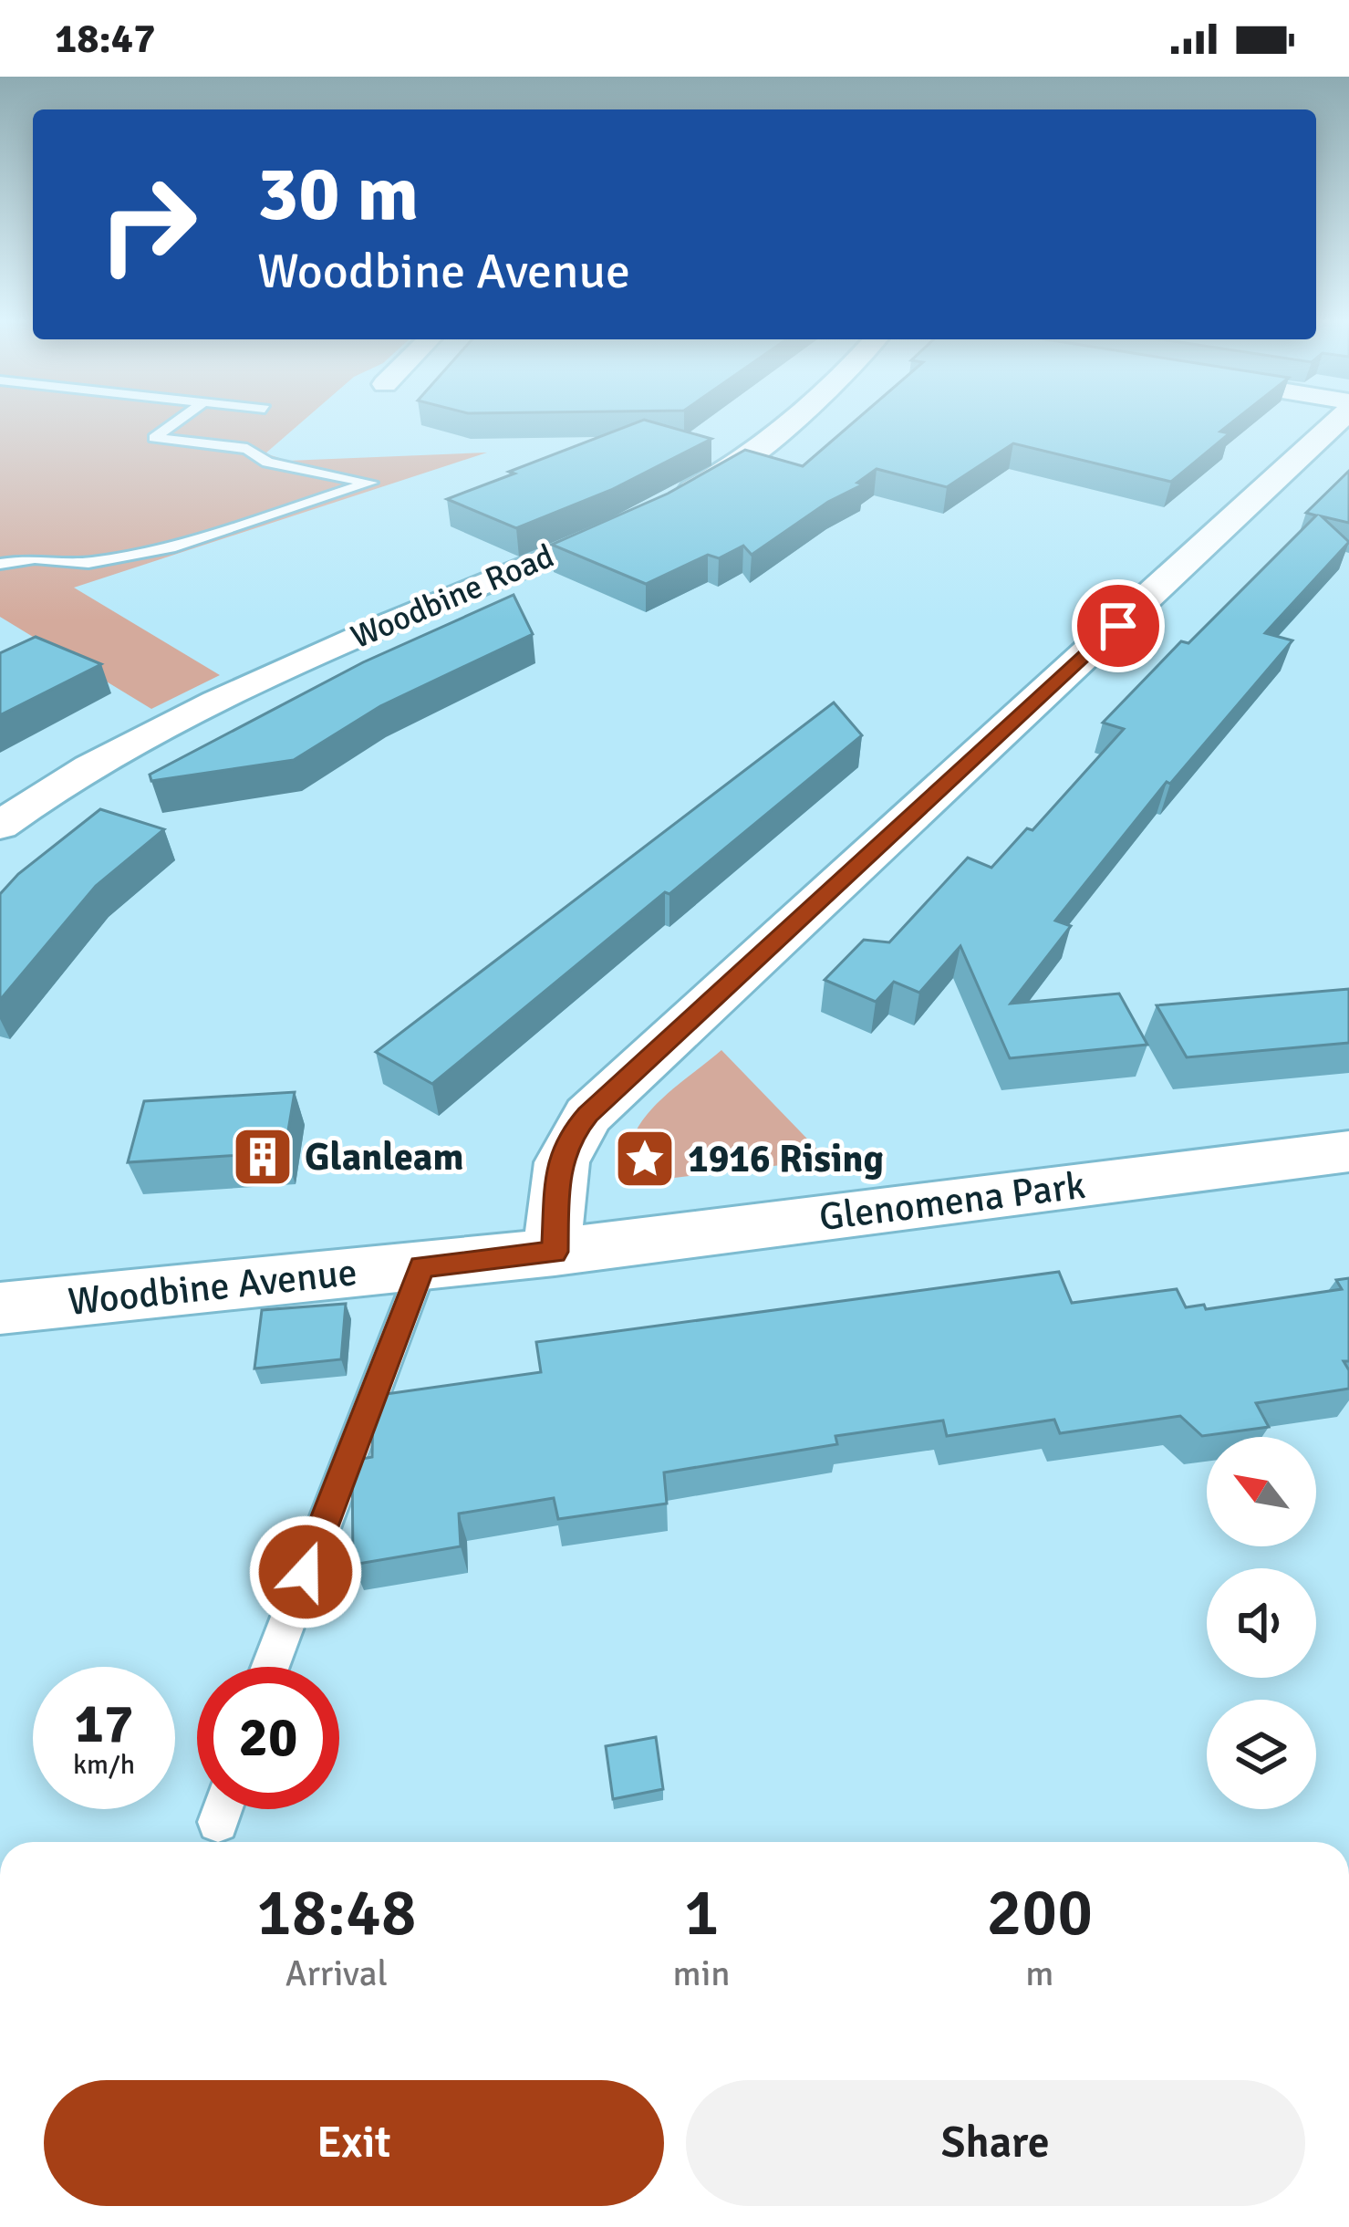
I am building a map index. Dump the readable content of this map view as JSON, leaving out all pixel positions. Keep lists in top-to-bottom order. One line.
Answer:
{"streets":{"street":["Woodbine Road","Glenomena Park","Woodbine Avenue"]},"crossings":[["Glenomena Park","Woodbine Avenue"]],"places":{"building":["Glanleam"],"place":["1916 Rising"]},"north":"top left","page":{"status":"18:47","turn":["30 m","Woodbine Avenue"],"speed":"17 km/h","limit":"20","eta":["18:48","Arrival","1","min","200","m"],"buttons":["Exit","Share"]}}
